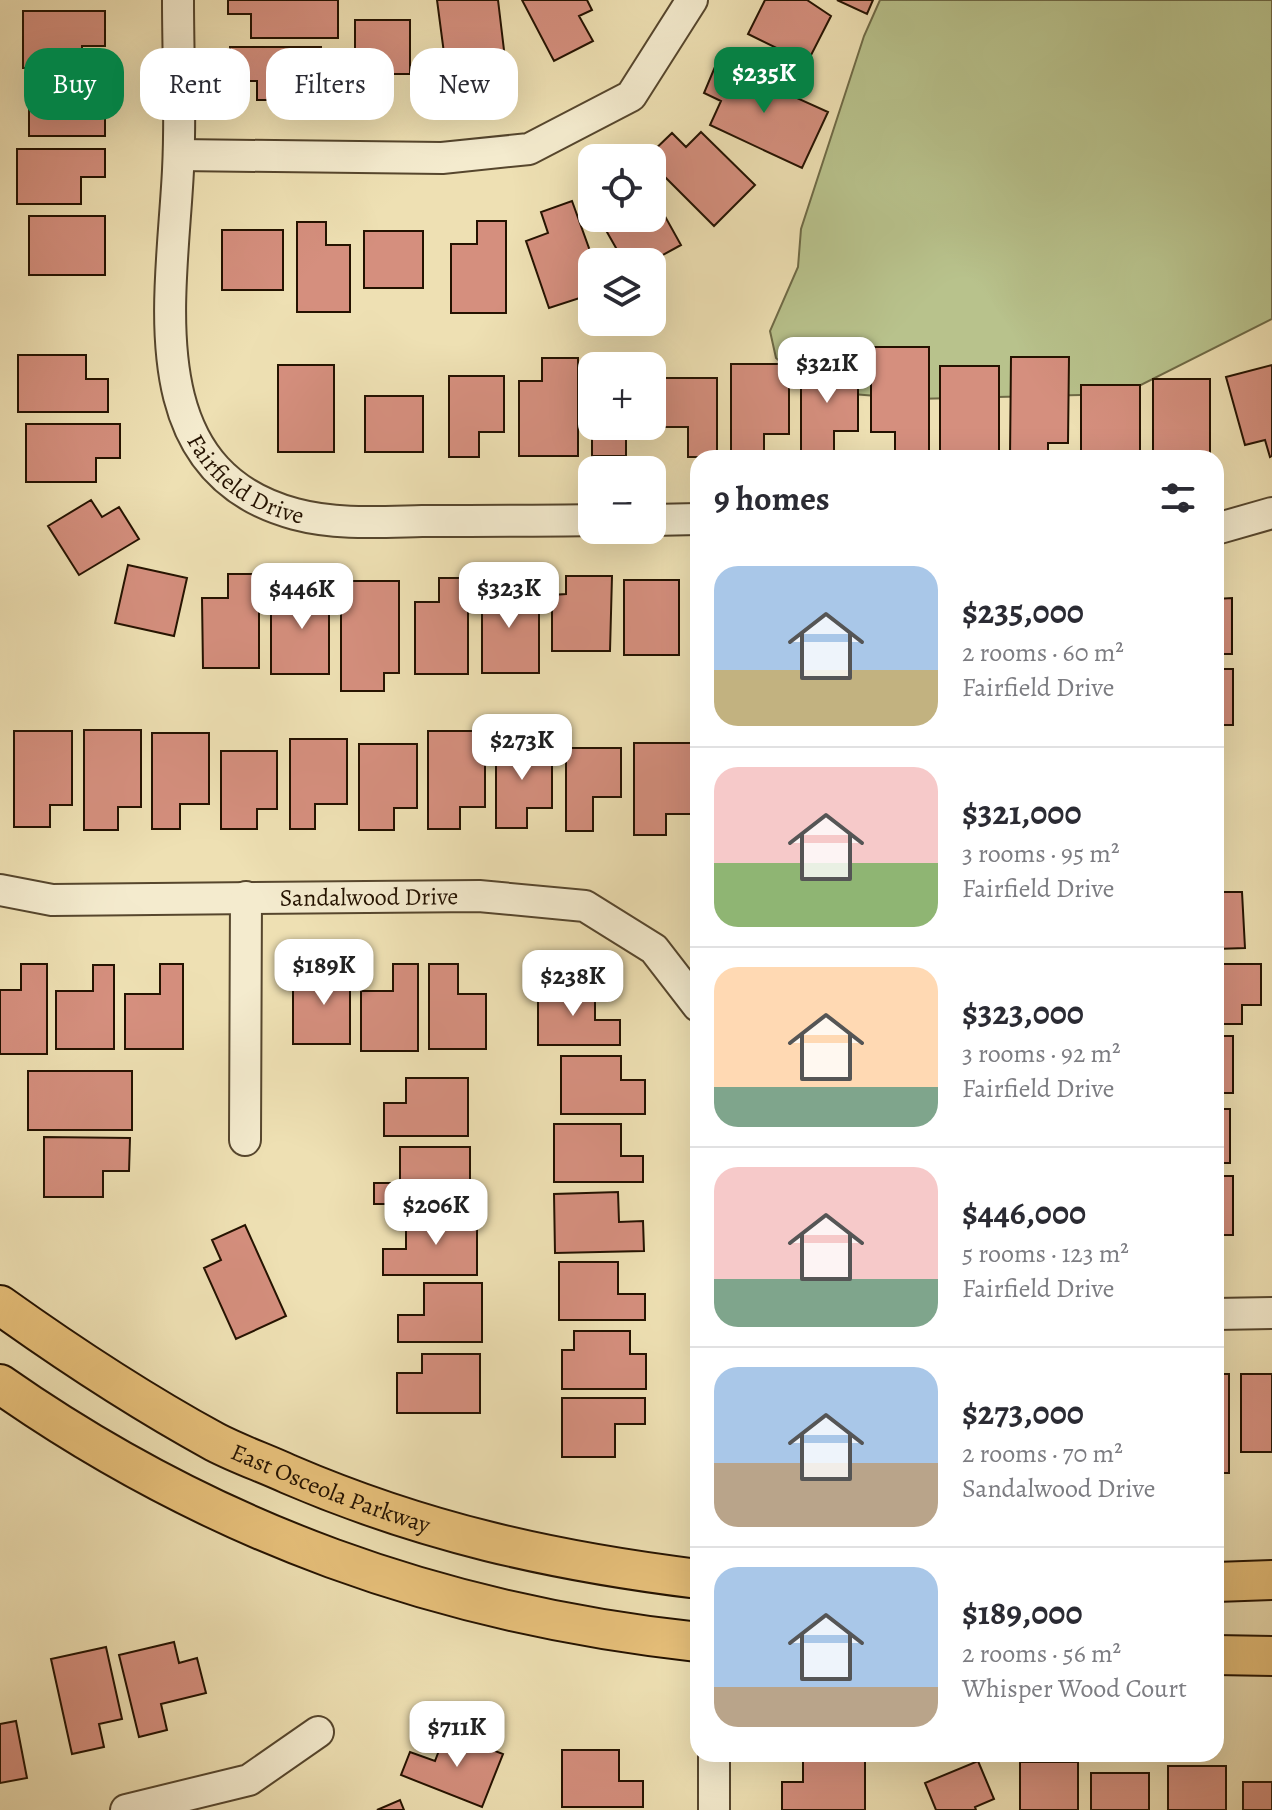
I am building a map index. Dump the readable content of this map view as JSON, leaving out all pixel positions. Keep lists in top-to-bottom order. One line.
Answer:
{"streets":{"main road":["East Osceola Parkway"],"street":["Fairfield Drive","Sandalwood Drive"]},"page":{"price":["$235K","$321K","$323K","$446K","$273K","$189K","$238K","$206K","$711K"],"chip":["Buy","Rent","Filters","New"],"map_buttons":["+","−"],"heading":"9 homes","list":[{"name":"$235,000","note":"2 rooms · 60 m² · Fairfield Drive"},{"name":"$321,000","note":"3 rooms · 95 m² · Fairfield Drive"},{"name":"$323,000","note":"3 rooms · 92 m² · Fairfield Drive"},{"name":"$446,000","note":"5 rooms · 123 m² · Fairfield Drive"},{"name":"$273,000","note":"2 rooms · 70 m² · Sandalwood Drive"},{"name":"$189,000","note":"2 rooms · 56 m² · Whisper Wood Court"}]}}
